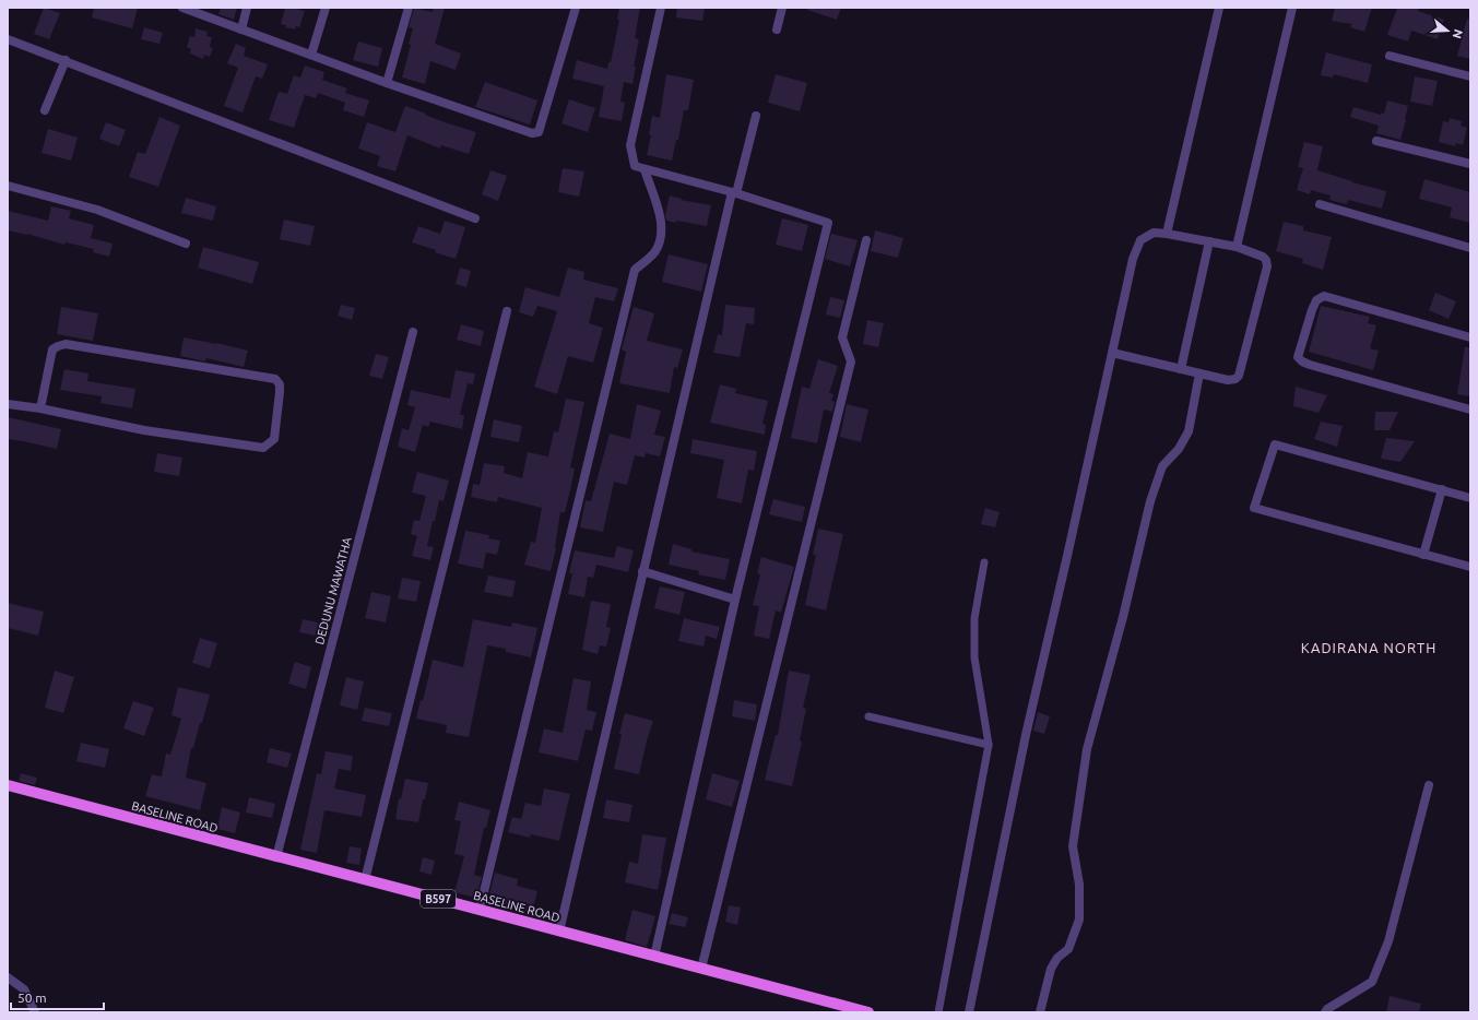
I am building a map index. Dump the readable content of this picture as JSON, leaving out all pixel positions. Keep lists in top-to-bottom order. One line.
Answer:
{"streets":{"main road":["BASELINE ROAD","B597"],"street":["DEDUNU MAWATHA"]},"crossings":[["DEDUNU MAWATHA","BASELINE ROAD"]],"districts":["KADIRANA NORTH"],"scale_bar":"50 m","north":"right"}
